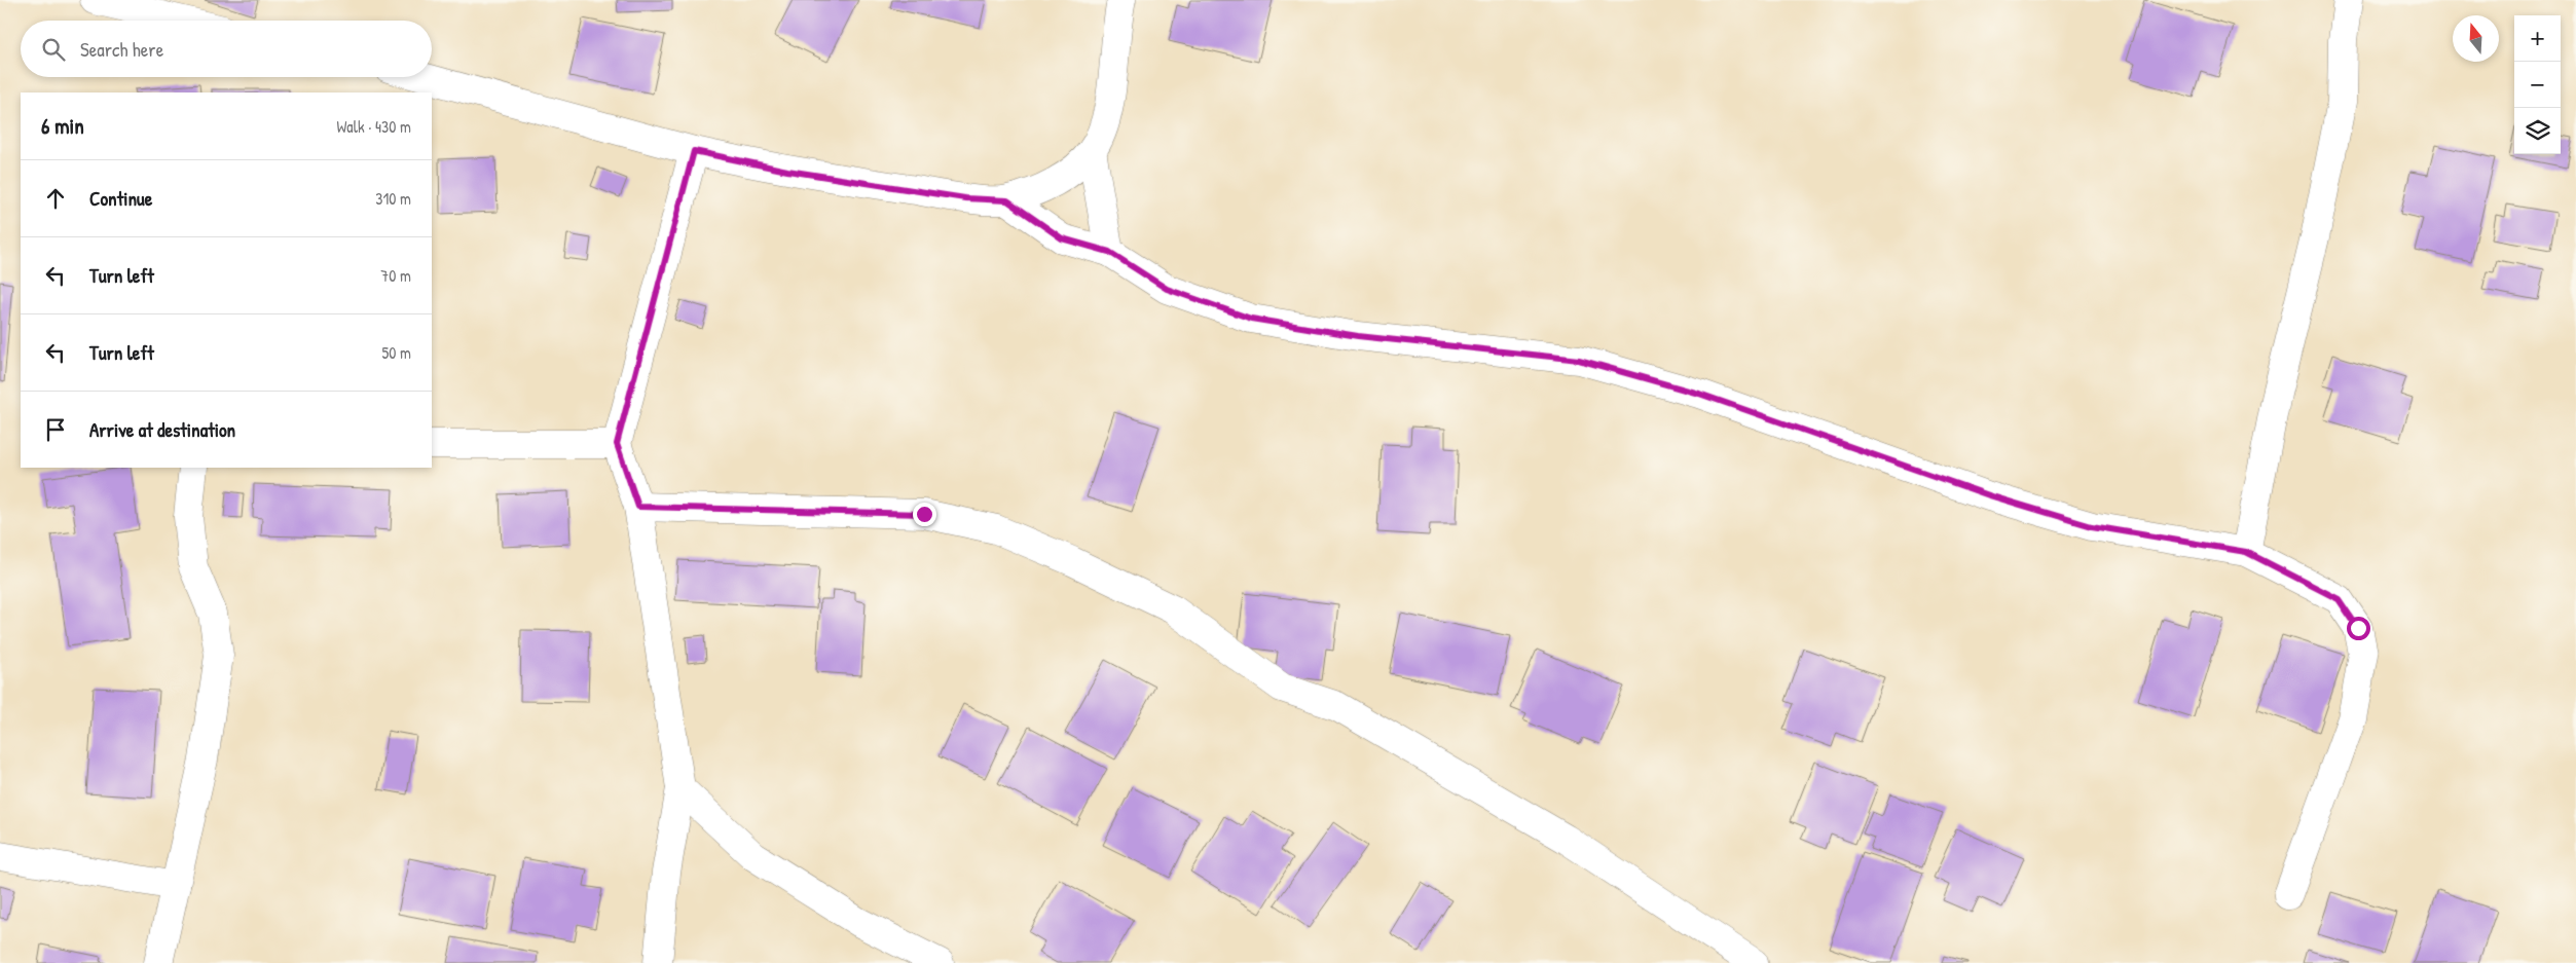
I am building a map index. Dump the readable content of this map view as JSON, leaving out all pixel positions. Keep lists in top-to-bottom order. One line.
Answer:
{"north":"top","page":{"map_buttons":["+","−"],"search":"Search here","heading":["6 min","Walk · 430 m"],"list":[["Continue","310 m"],["Turn left","70 m"],["Turn left","50 m"],"Arrive at destination"]}}
